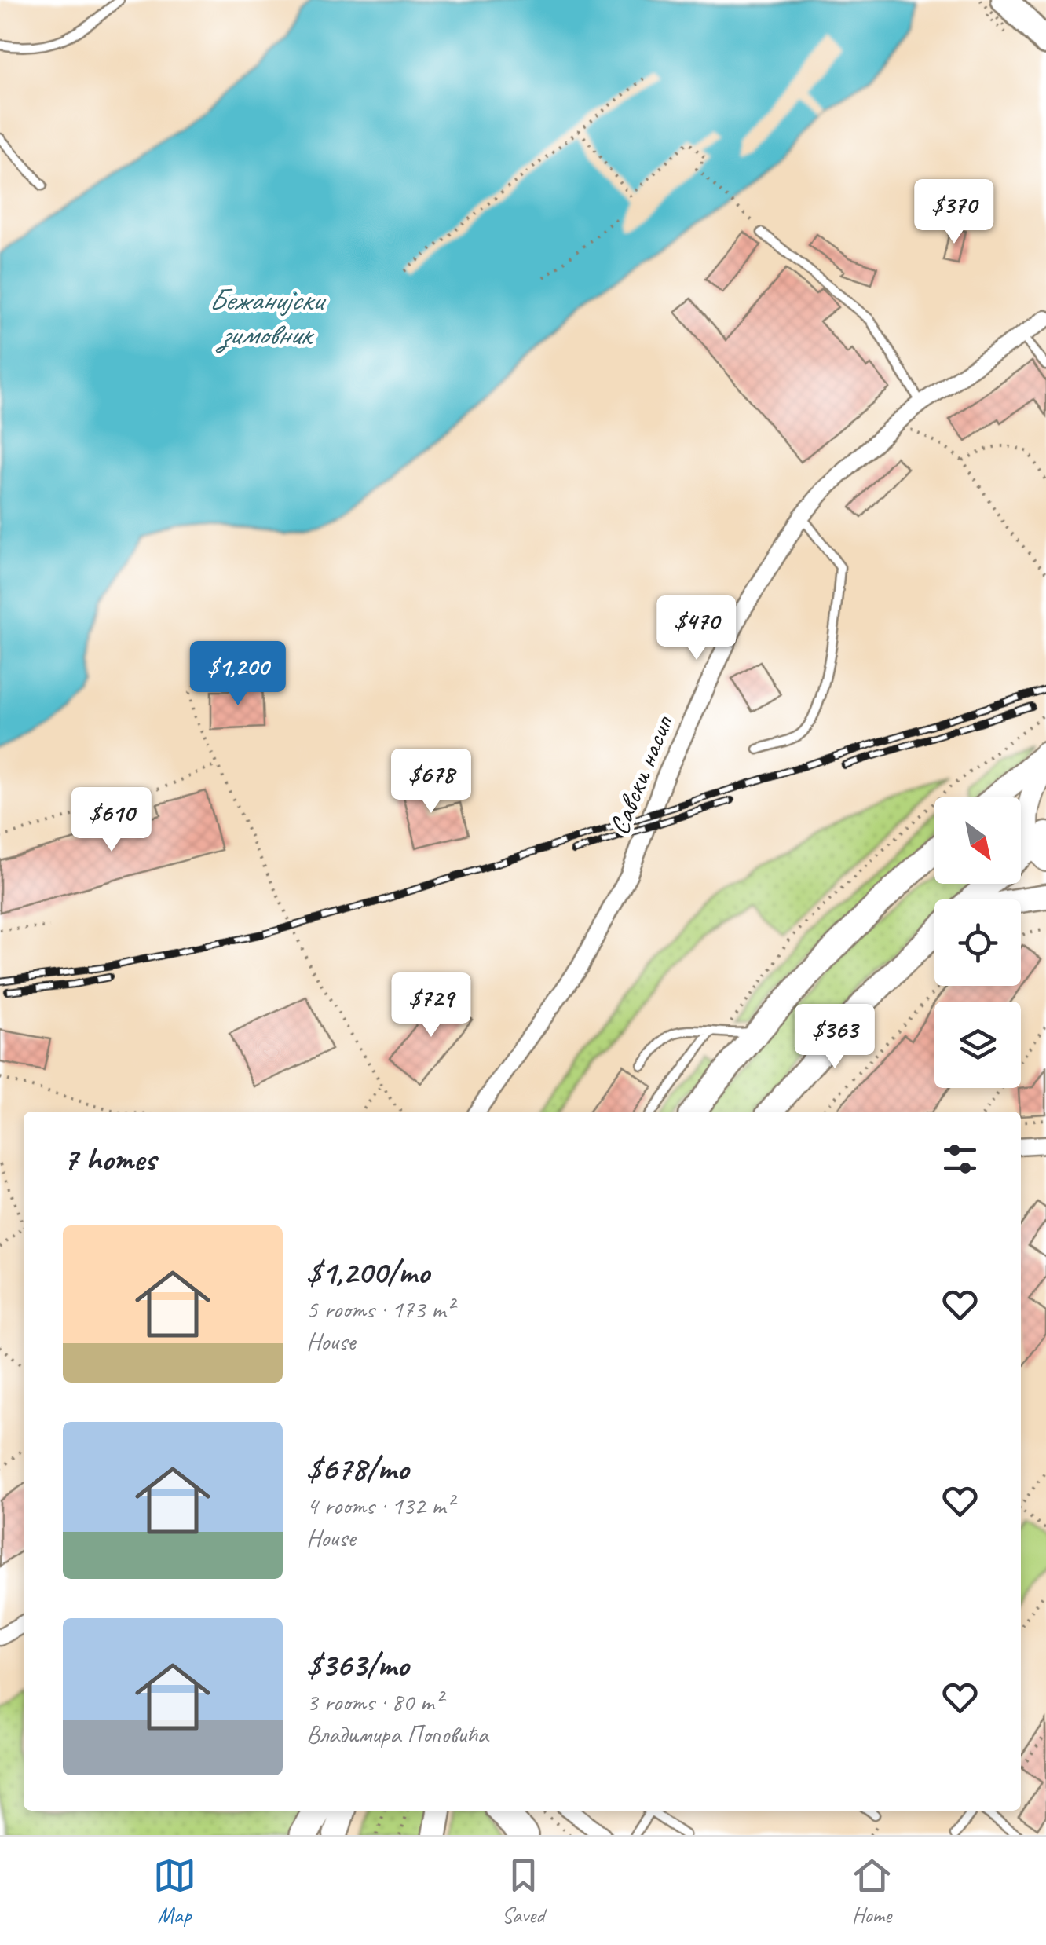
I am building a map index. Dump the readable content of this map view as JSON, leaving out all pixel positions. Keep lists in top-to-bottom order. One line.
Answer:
{"streets":{"street":["Савски насип"]},"water":["Бежанијски зимовник"],"north":"bottom right","page":{"price":["$370","$470","$1,200","$678","$610","$729","$363"],"heading":"7 homes","list":[{"name":"$1,200/mo","note":"5 rooms · 173 m² · House"},{"name":"$678/mo","note":"4 rooms · 132 m² · House"},{"name":"$363/mo","note":"3 rooms · 80 m² · Владимира Поповића"}],"tabs":["Map","Saved","Home"]}}
